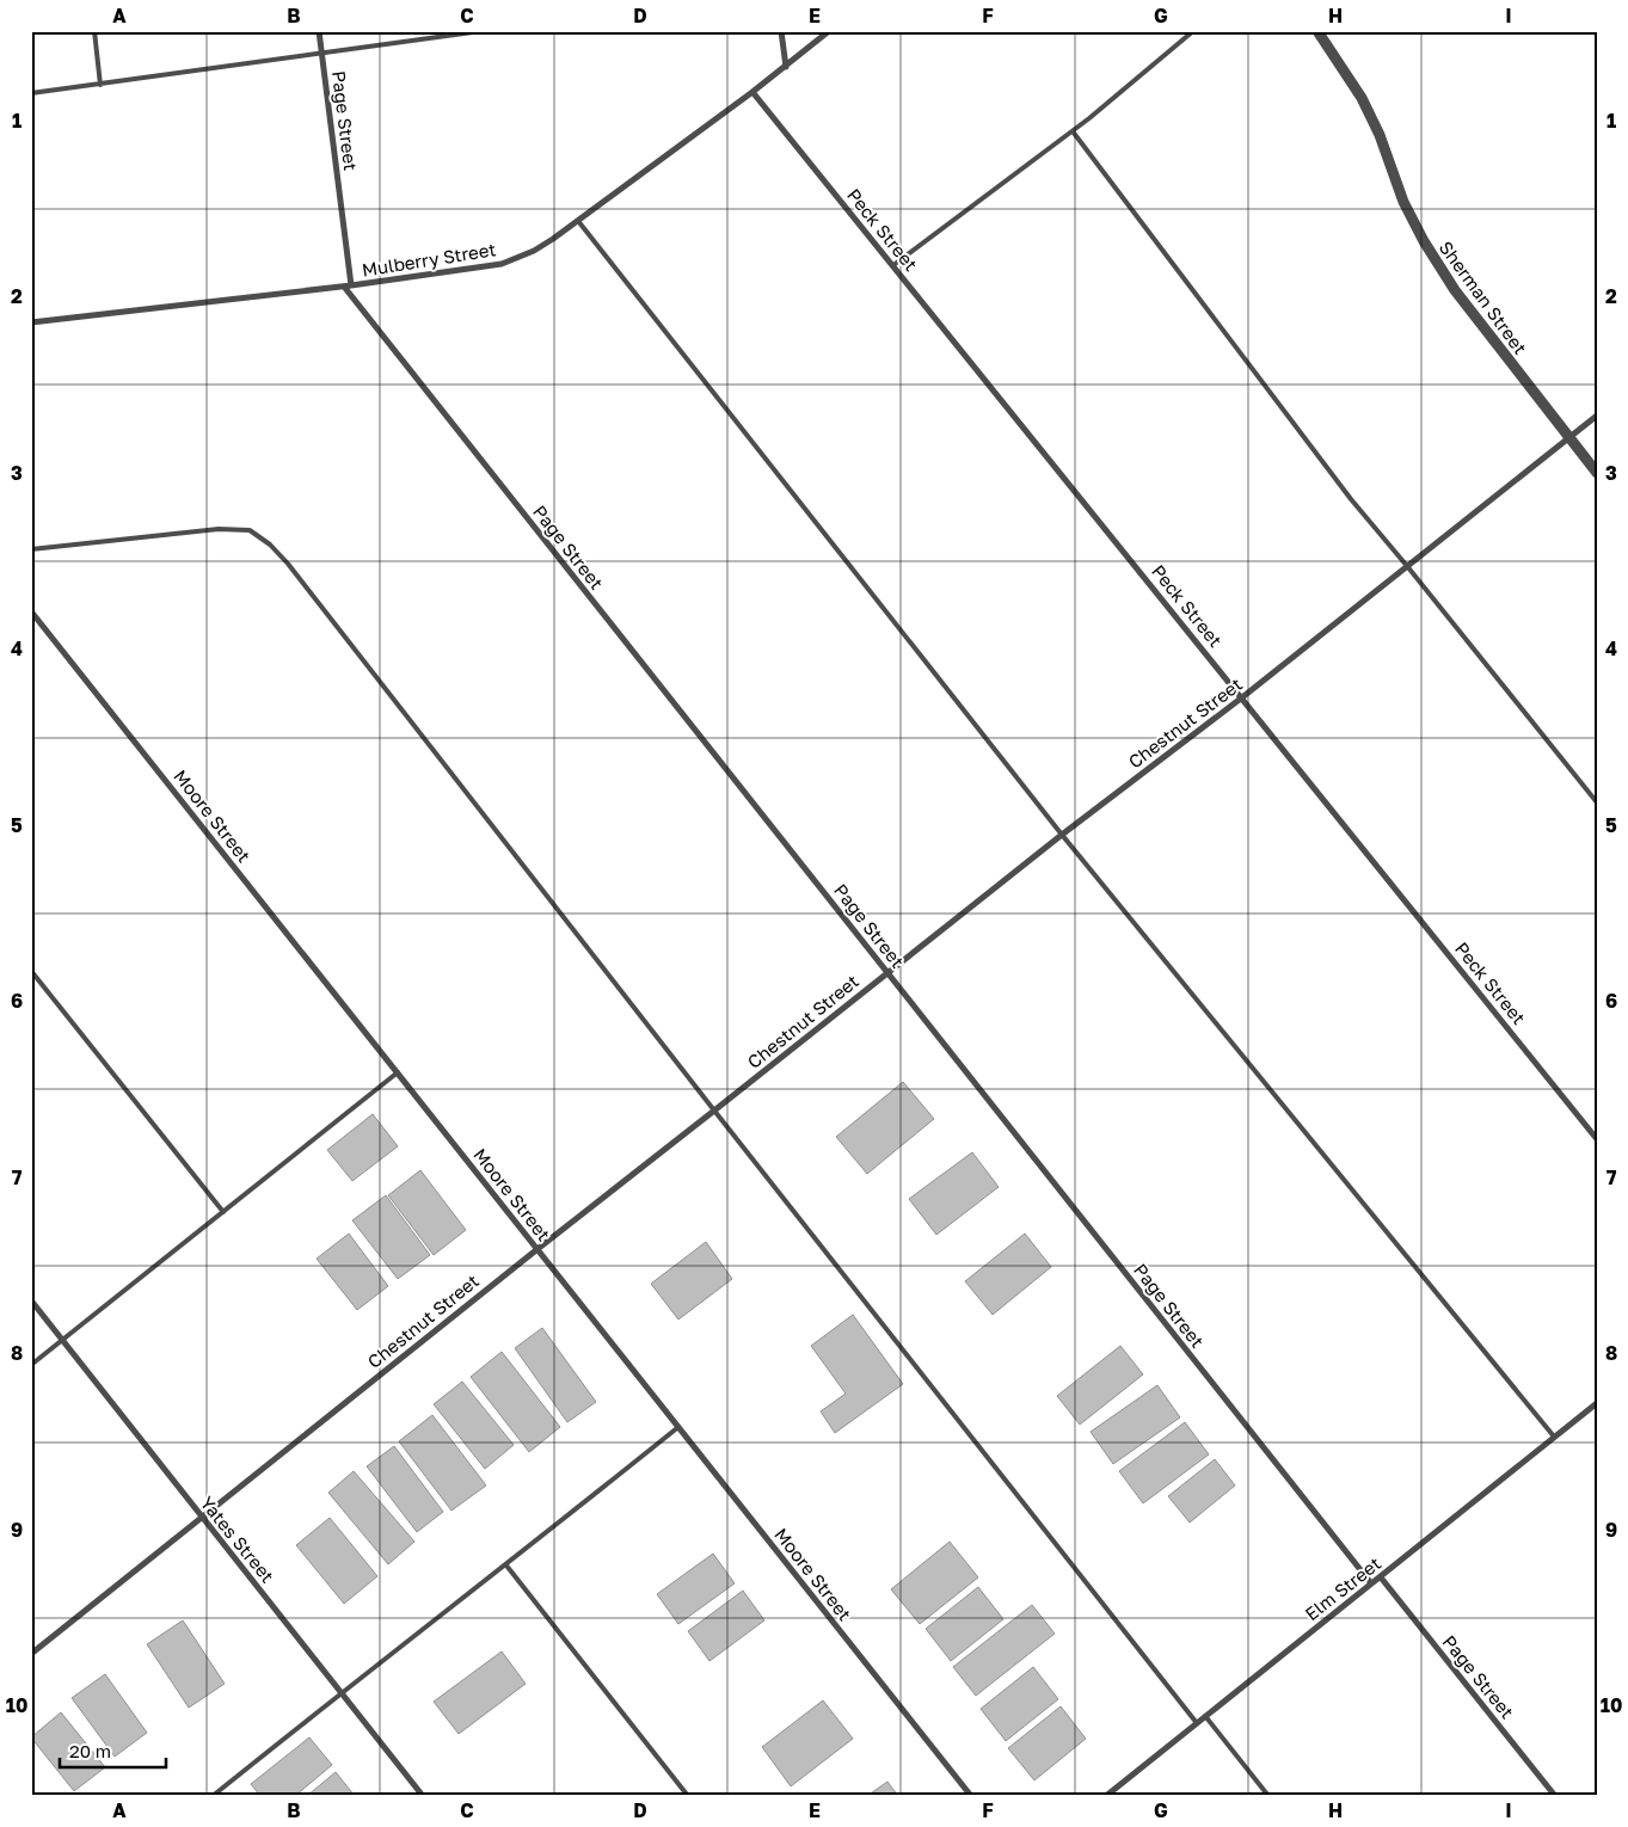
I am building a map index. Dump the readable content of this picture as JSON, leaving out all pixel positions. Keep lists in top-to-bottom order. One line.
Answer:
{"streets":{"street":["Page Street","Peck Street","Mulberry Street","Sherman Street","Chestnut Street","Moore Street","Yates Street","Elm Street"]},"crossings":[["Page Street","Mulberry Street"],["Page Street","Chestnut Street"],["Page Street","Elm Street"],["Peck Street","Mulberry Street"],["Peck Street","Chestnut Street"],["Sherman Street","Chestnut Street"],["Chestnut Street","Moore Street"],["Chestnut Street","Yates Street"]],"scale_bar":"20 m","grid":{"columns":["A","B","C","D","E","F","G","H","I"],"rows":["1","2","3","4","5","6","7","8","9","10"]}}
